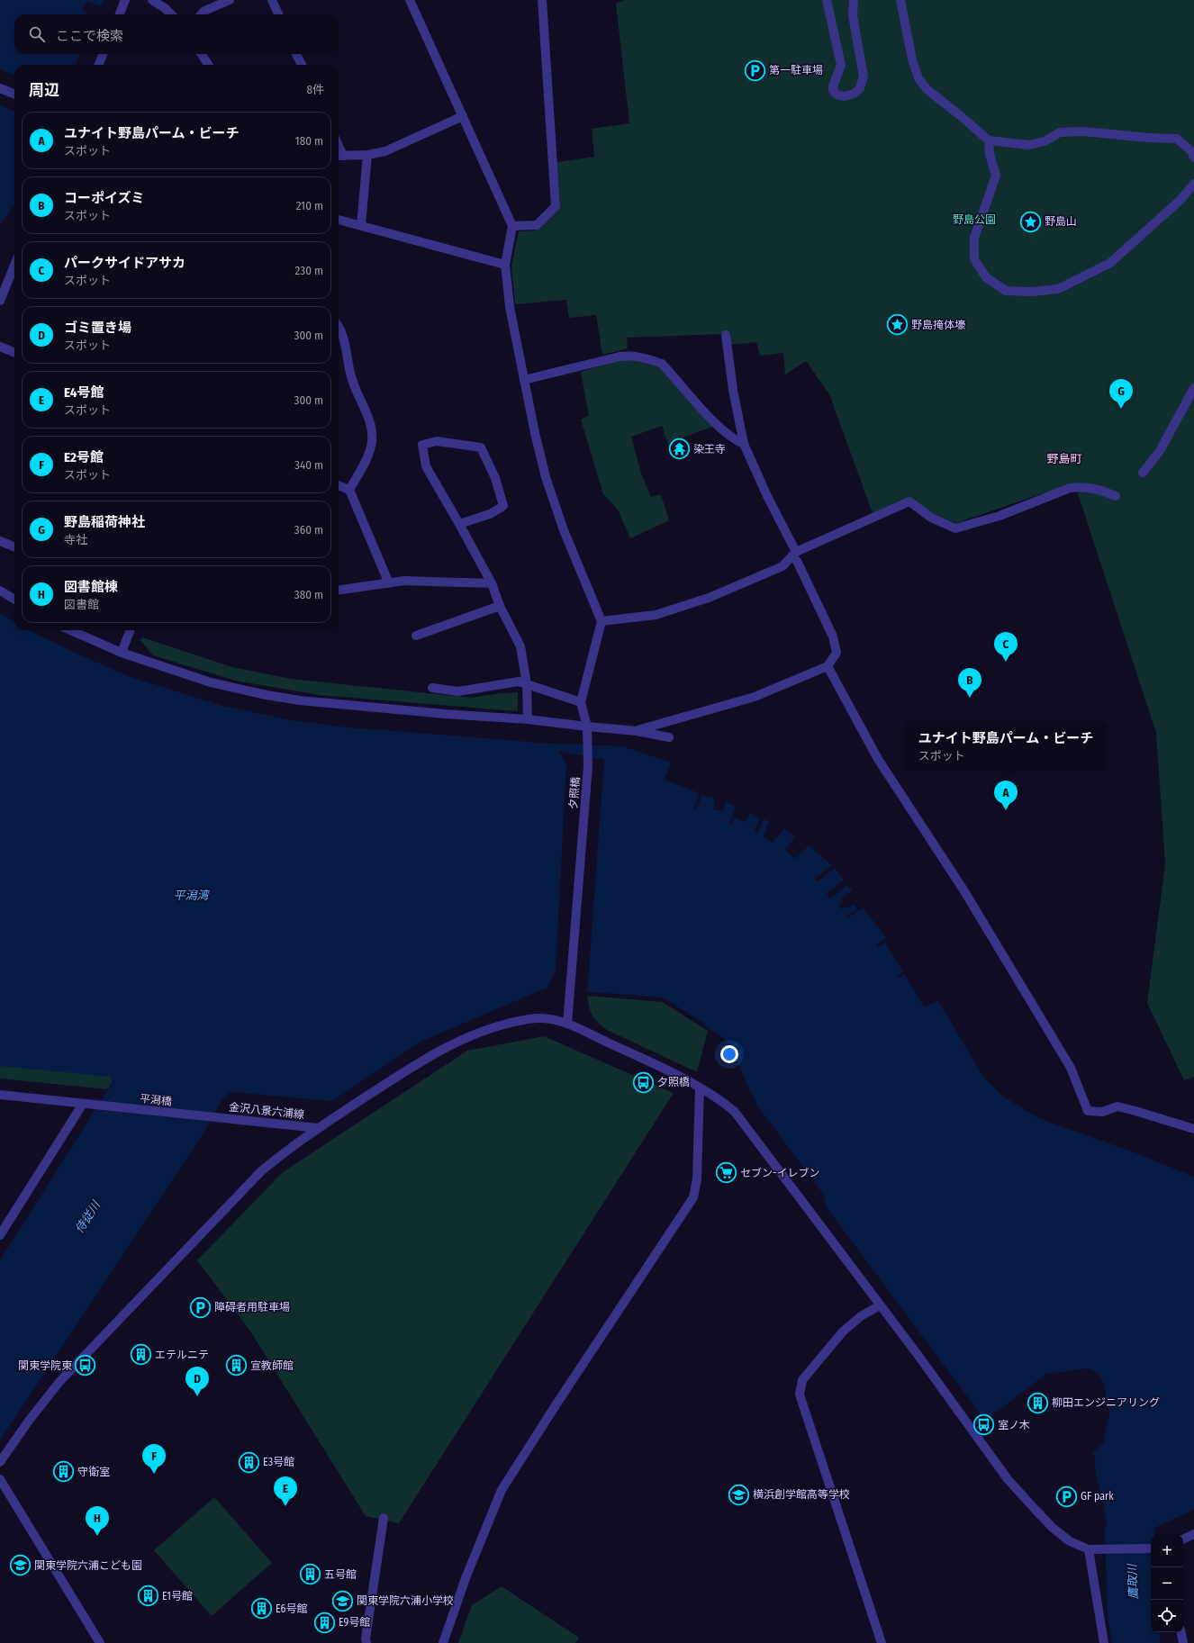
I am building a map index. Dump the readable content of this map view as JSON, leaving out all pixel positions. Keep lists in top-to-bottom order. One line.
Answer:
{"streets":{"street":["夕照橋","平潟橋","金沢八景六浦線"]},"crossings":[["平潟橋","金沢八景六浦線"]],"districts":["野島町"],"water":["平潟湾","侍従川","鷹取川"],"parks":["野島公園"],"places":{"parking":["第一駐車場","障碍者用駐車場","GF park"],"place":["野島山","野島掩体壕"],"temple":["染王寺"],"bus stop":["夕照橋","関東学院東","室ノ木"],"supermarket":["セブン-イレブン"],"building":["エテルニテ","宣教師館","柳田エンジニアリング","E3号館","守衛室","五号館","E1号館","E6号館","E9号館"],"school or university":["横浜創学館高等学校","関東学院六浦こども園","関東学院六浦小学校"]},"page":{"search":"ここで検索","heading":["周辺","8件"],"list":[{"mark":"A","name":"ユナイト野島パーム・ビーチ","note":"スポット","value":"180 m"},{"mark":"B","name":"コーポイズミ","note":"スポット","value":"210 m"},{"mark":"C","name":"パークサイドアサカ","note":"スポット","value":"230 m"},{"mark":"D","name":"ゴミ置き場","note":"スポット","value":"300 m"},{"mark":"E","name":"E4号館","note":"スポット","value":"300 m"},{"mark":"F","name":"E2号館","note":"スポット","value":"340 m"},{"mark":"G","name":"野島稲荷神社","note":"寺社","value":"360 m"},{"mark":"H","name":"図書館棟","note":"図書館","value":"380 m"}],"pins":["G","C","B","A","D","F","E","H"],"popup":["ユナイト野島パーム・ビーチ","スポット"],"map_buttons":["+","−"]}}
